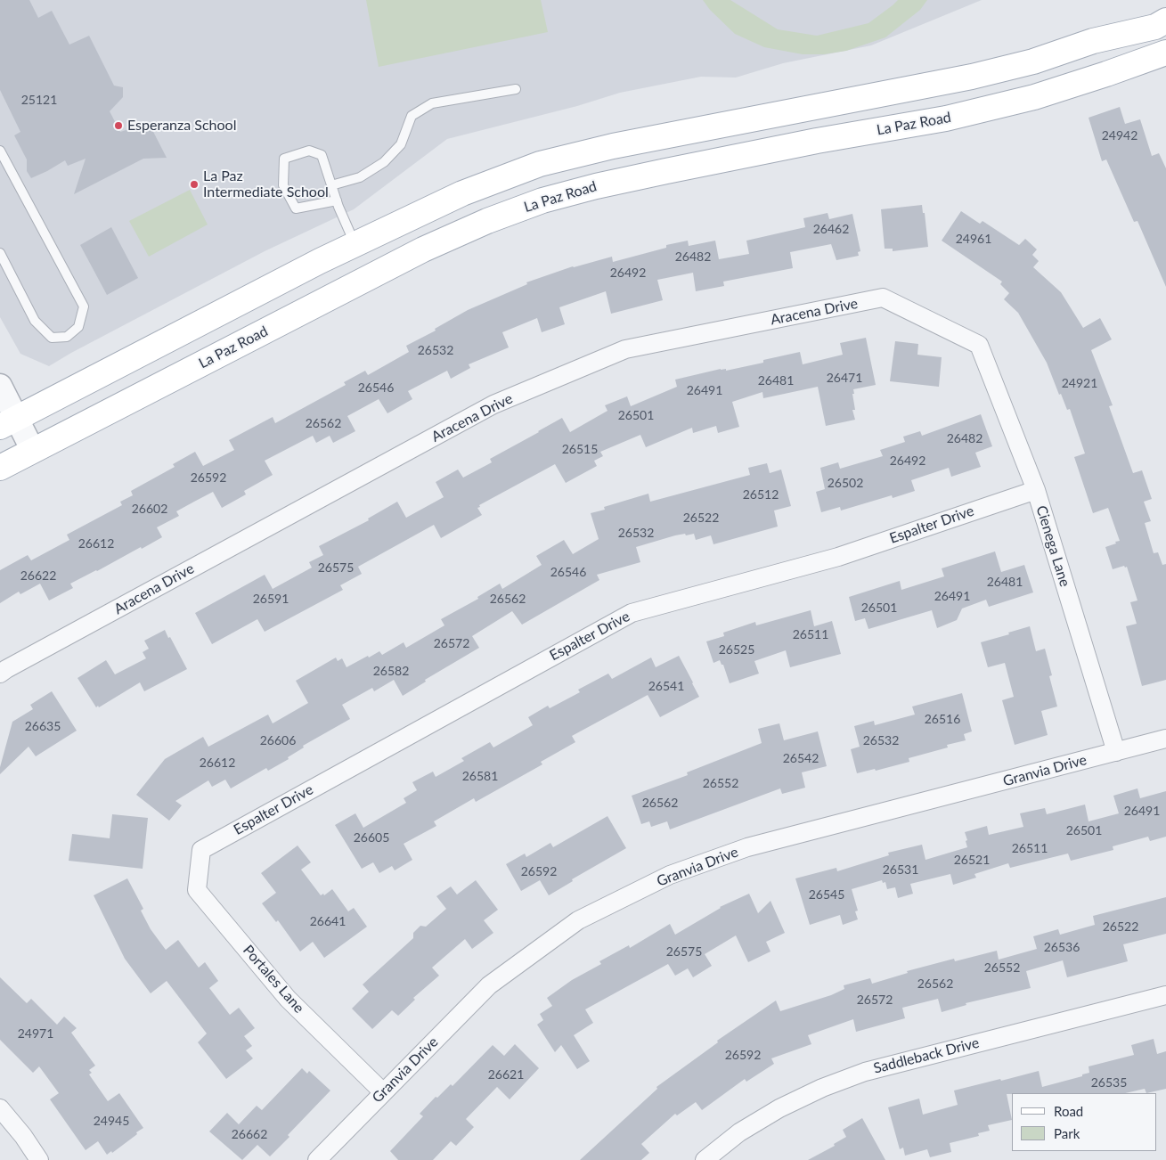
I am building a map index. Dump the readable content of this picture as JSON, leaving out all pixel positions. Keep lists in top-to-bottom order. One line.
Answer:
{"streets":{"main road":["La Paz Road"],"street":["Aracena Drive","Espalter Drive","Cienega Lane","Granvia Drive","Portales Lane","Saddleback Drive"]},"crossings":[["Aracena Drive","Cienega Lane"],["Espalter Drive","Cienega Lane"],["Espalter Drive","Portales Lane"],["Cienega Lane","Granvia Drive"],["Granvia Drive","Portales Lane"]],"places":["Esperanza School","La Paz Intermediate School"],"house_numbers":["25121","24942","26462","24961","26482","26492","26532","26471","26481","24921","26546","26491","26501","26562","26482","26515","26492","26592","26502","26512","26602","26522","26532","26612","26575","26546","26622","26481","26491","26591","26562","26501","26511","26572","26525","26582","26541","26516","26635","26606","26532","26542","26612","26581","26552","26562","26491","26501","26605","26511","26521","26531","26592","26545","26641","26522","26536","26575","26552","26562","26572","24971","26592","26621","26535","24945","26662"],"legend":["Road","Park"]}
